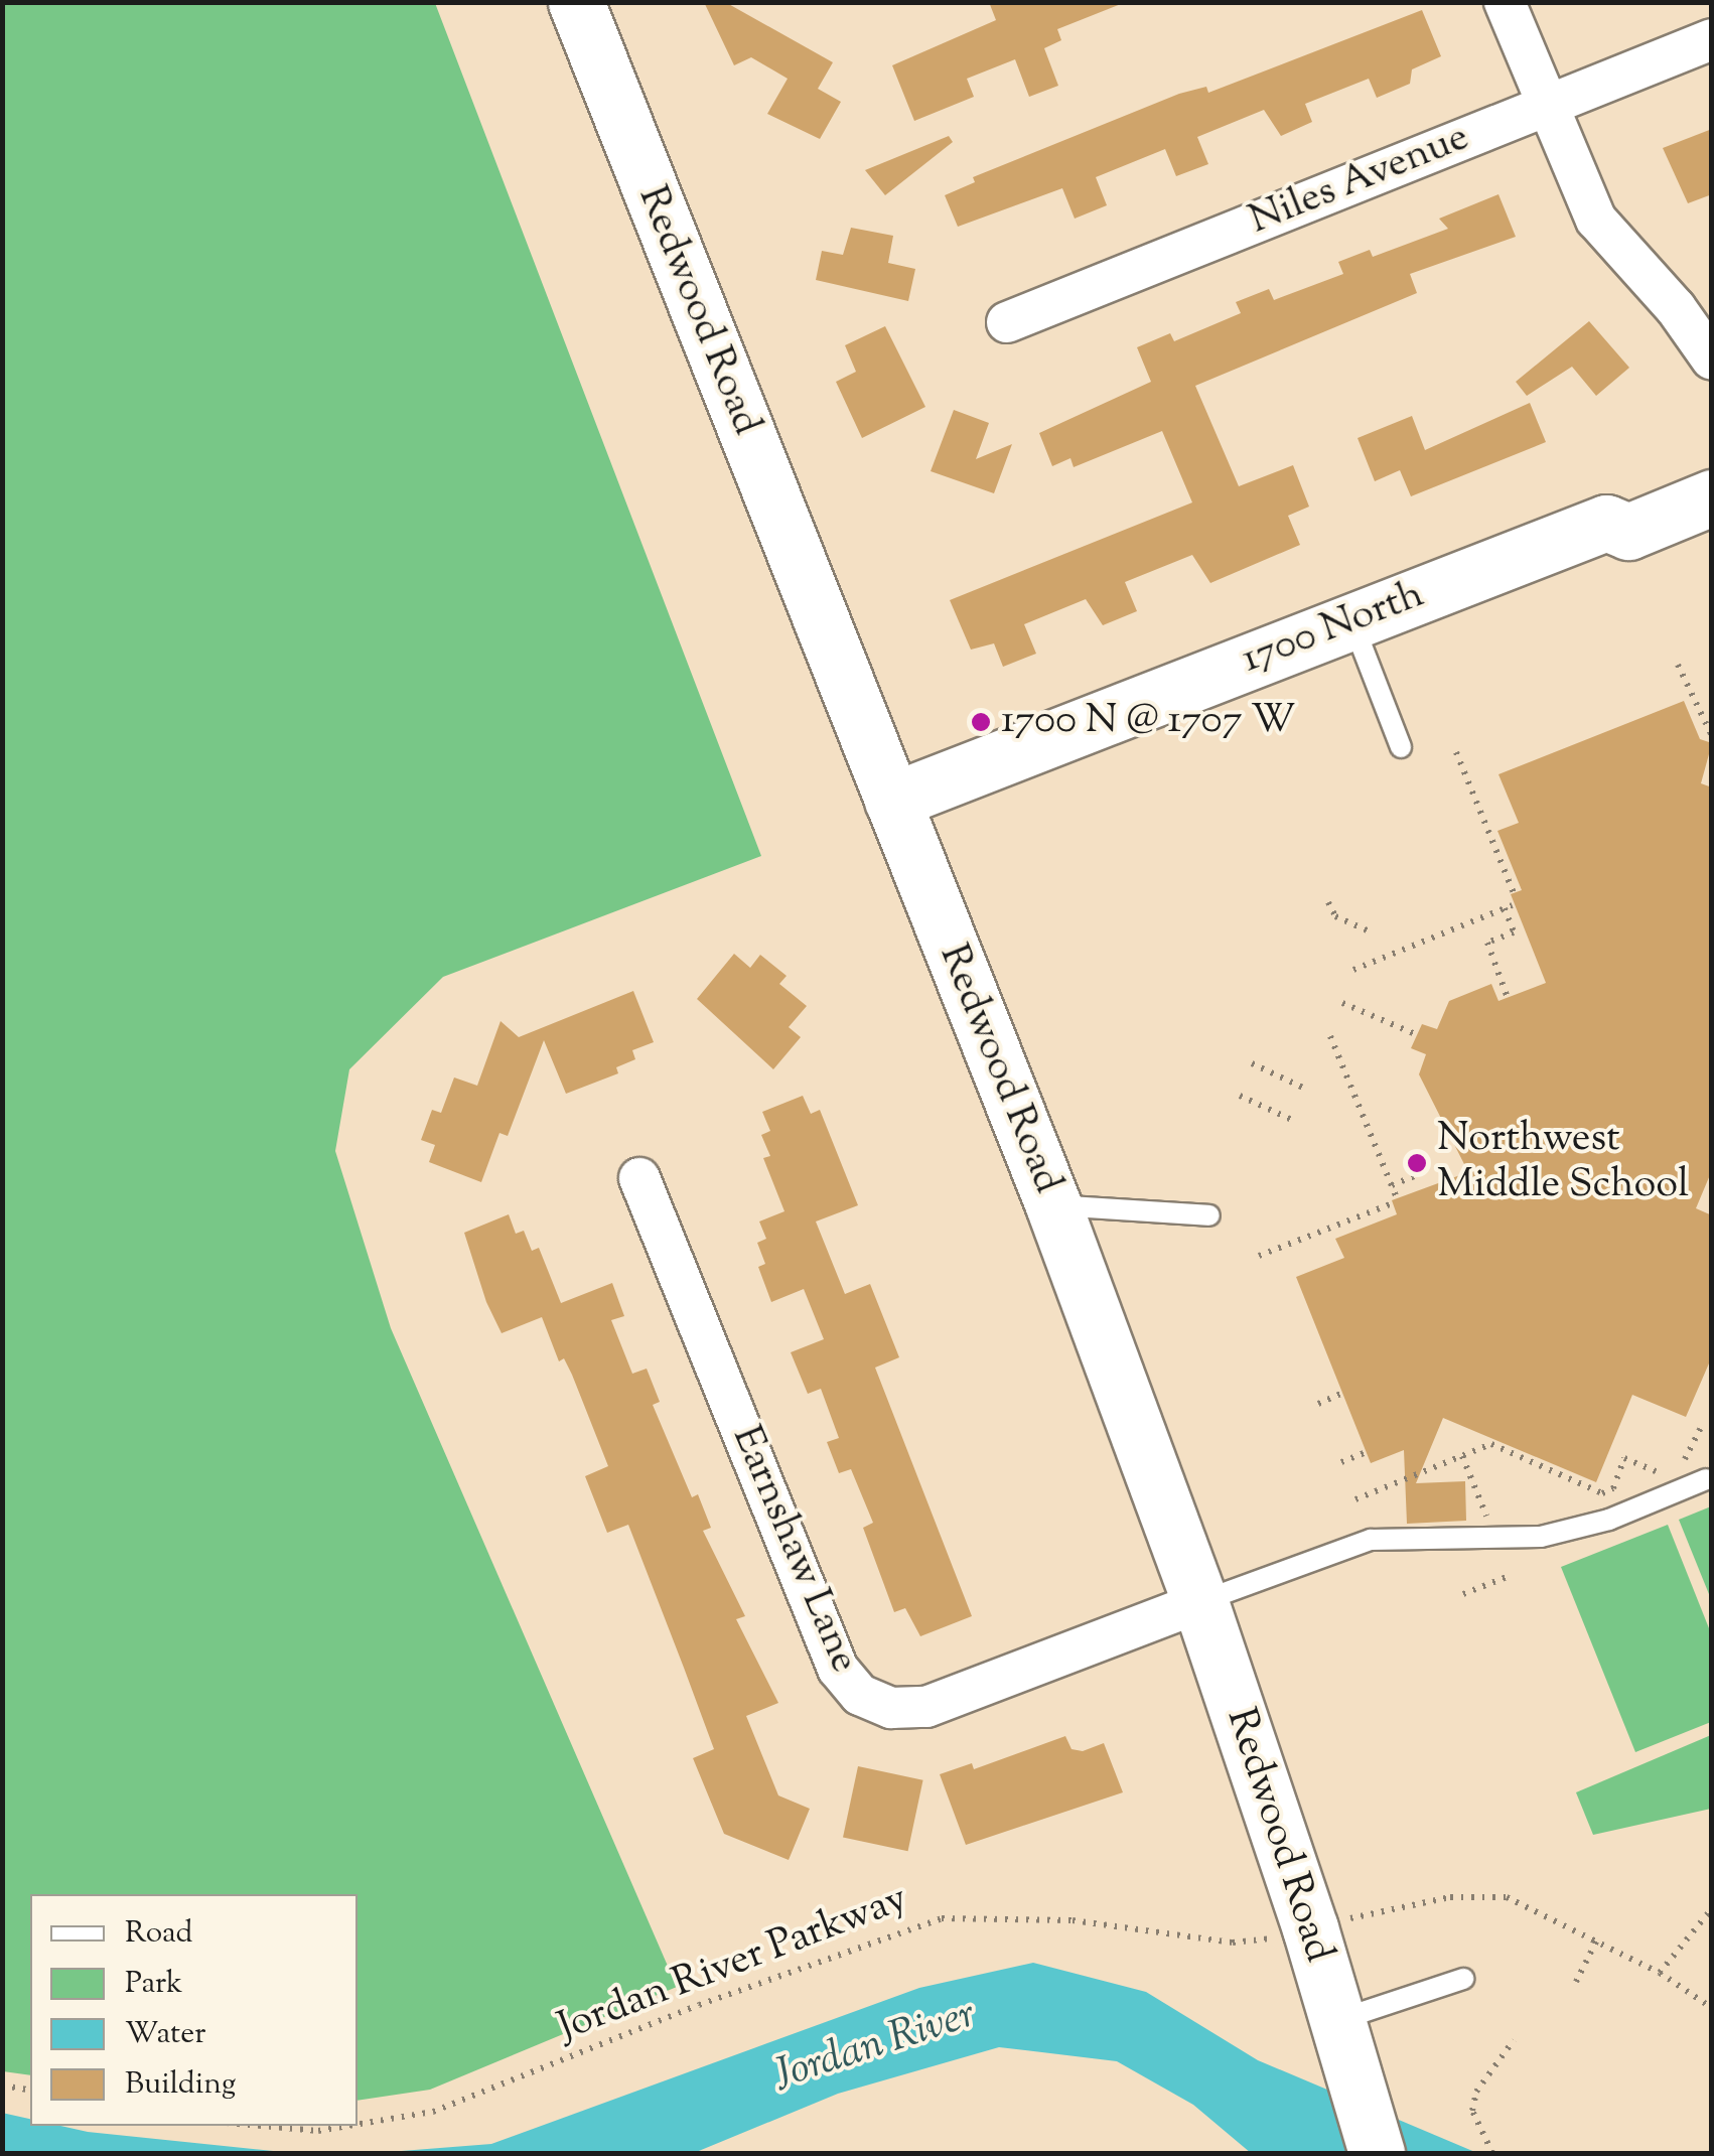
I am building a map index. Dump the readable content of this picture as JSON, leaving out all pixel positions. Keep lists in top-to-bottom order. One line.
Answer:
{"streets":{"main road":["Redwood Road","1700 North"],"street":["Niles Avenue","Earnshaw Lane"],"path":["Jordan River Parkway"]},"crossings":[["Redwood Road","1700 North"],["Redwood Road","Earnshaw Lane"]],"water":["Jordan River"],"places":["1700 N @ 1707 W","Northwest Middle School"],"legend":["Road","Park","Water","Building"]}
